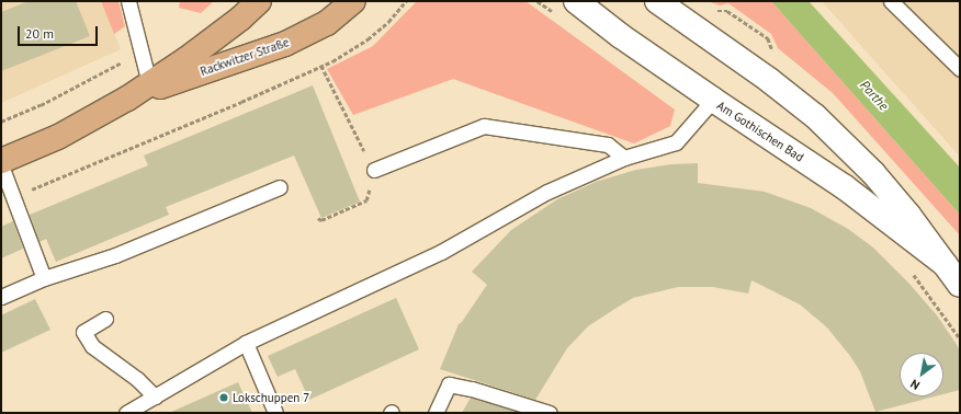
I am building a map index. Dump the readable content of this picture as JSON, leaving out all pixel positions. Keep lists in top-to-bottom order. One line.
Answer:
{"streets":{"main road":["Rackwitzer Straße","Am Gothischen Bad"]},"water":["Parthe"],"places":["Lokschuppen 7"],"scale_bar":"20 m","north":"bottom left"}
